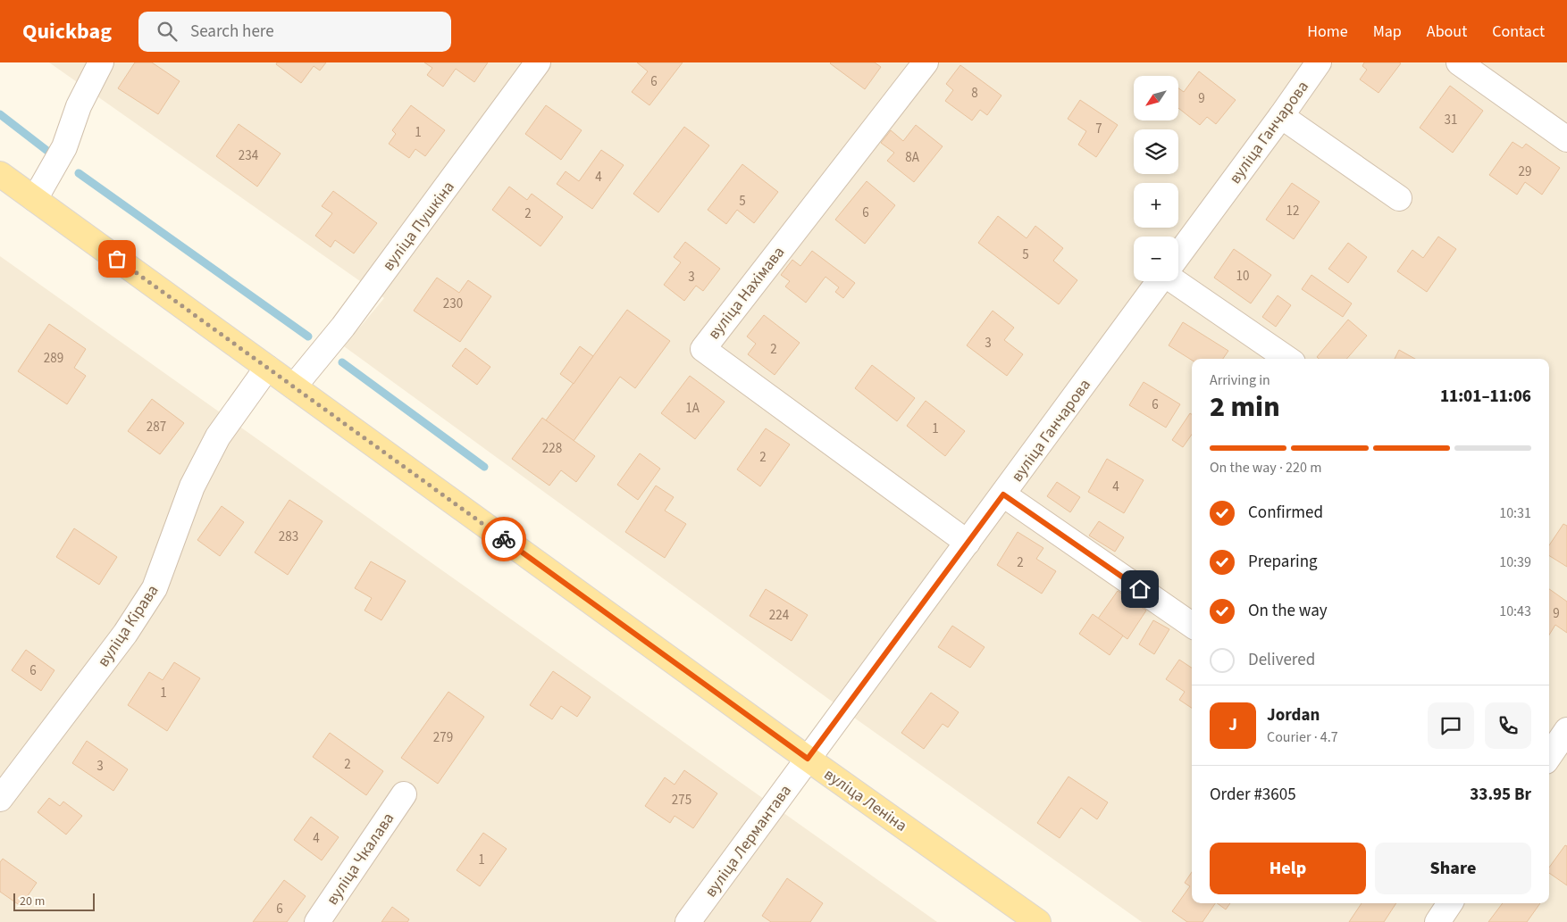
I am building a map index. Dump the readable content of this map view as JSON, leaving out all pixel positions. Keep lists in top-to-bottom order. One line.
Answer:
{"streets":{"main road":["вуліца Леніна"],"street":["вуліца Ганчарова","вуліца Пушкіна","вуліца Нахімава","вуліца Кірава","вуліца Лермантава","вуліца Чкалава"]},"crossings":[["вуліца Ганчарова","вуліца Нахімава"],["вуліца Ганчарова","вуліца Леніна"],["вуліца Ганчарова","вуліца Лермантава"],["вуліца Пушкіна","вуліца Леніна"],["вуліца Кірава","вуліца Леніна"],["вуліца Леніна","вуліца Лермантава"]],"house_numbers":["6","8","9","31","7","1","234","8А","29","4","5","12","6","2","5","10","3","230","3","2","289","6","1А","287","1","228","2","4","283","2","9","224","6","1","279","2","3","275","4","1","6"],"scale_bar":"20 m","north":"bottom left","page":{"header":"Quickbag","search":"Search here","nav":["Home","Map","About","Contact"],"map_buttons":["+","−"],"heading":["2 min","Arriving in","11:01–11:06"],"panel":["Jordan","Courier · 4.7","Order #3605","33.95 Br"],"bar":"On the way · 220 m","list":[["Confirmed","10:31"],["Preparing","10:39"],["On the way","10:43"],"Delivered"],"round":"J","buttons":["Help","Share"],"scale":"20 m"}}
